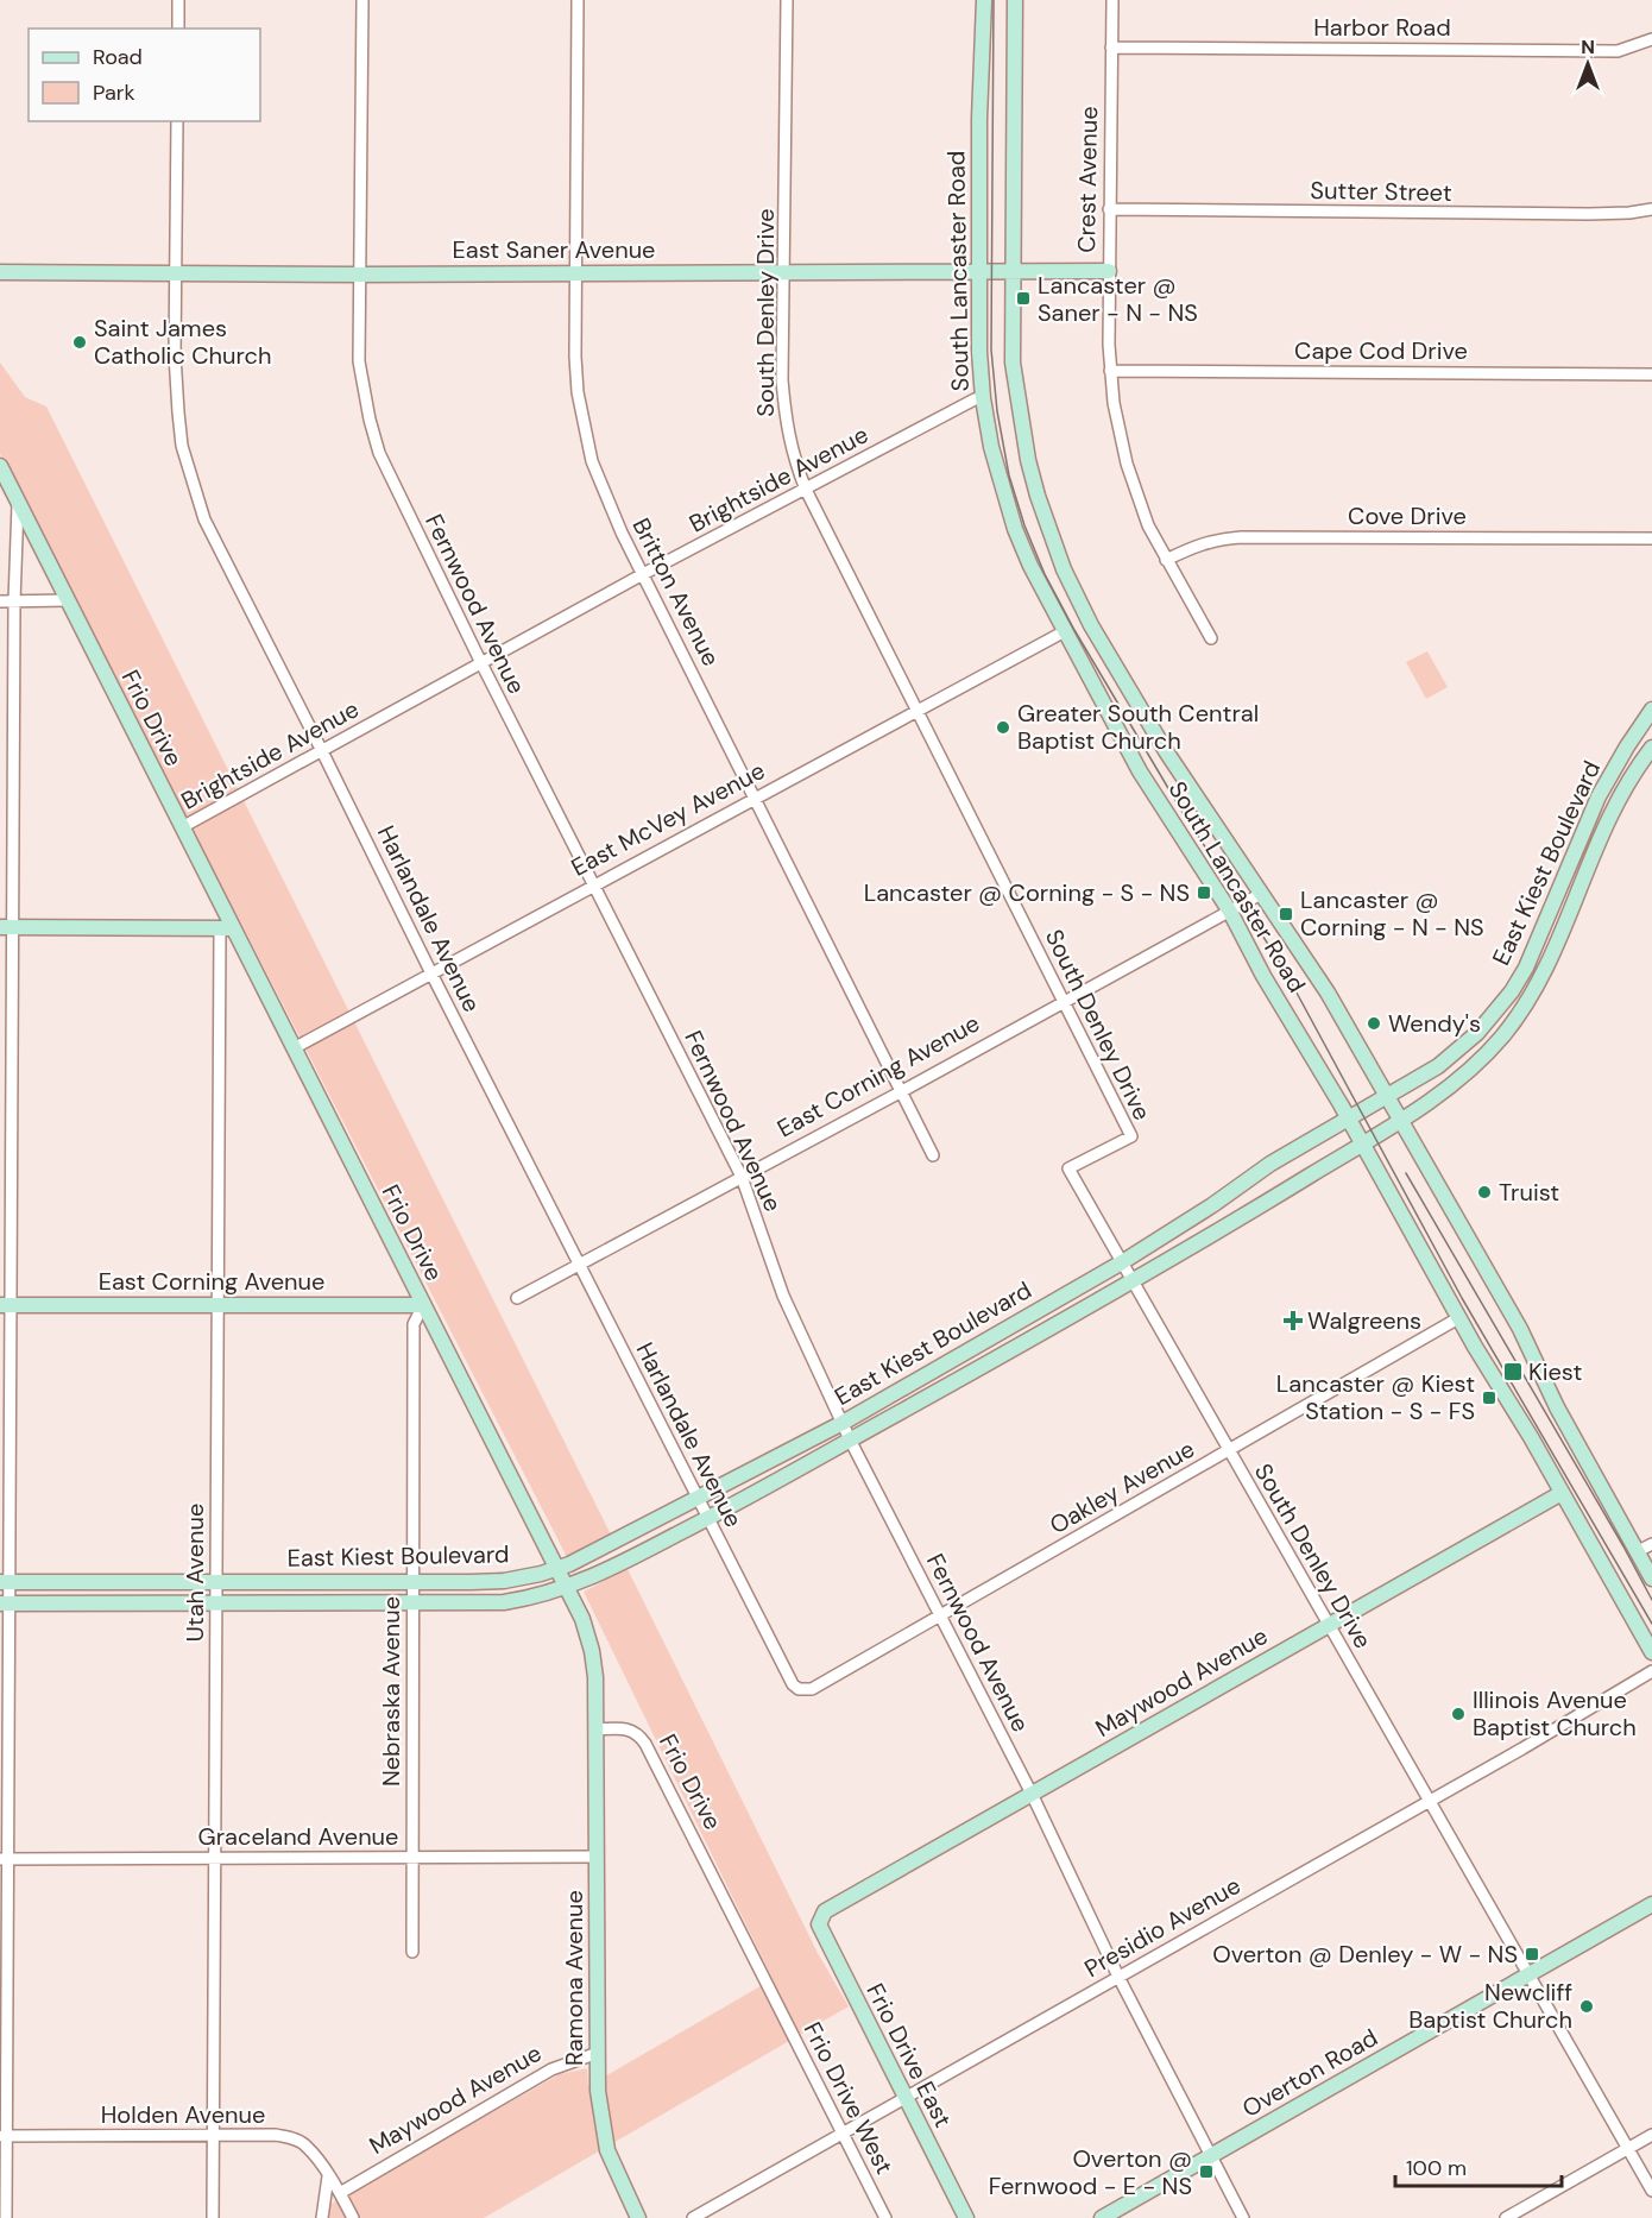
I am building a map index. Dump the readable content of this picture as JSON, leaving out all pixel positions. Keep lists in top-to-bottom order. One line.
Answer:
{"streets":{"main road":["East Saner Avenue","South Lancaster Road","Frio Drive","East Kiest Boulevard","East Corning Avenue","Maywood Avenue","Ramona Avenue","Frio Drive East","Overton Road"],"street":["Harbor Road","Crest Avenue","Sutter Street","South Denley Drive","Cape Cod Drive","Brightside Avenue","Cove Drive","Britton Avenue","Fernwood Avenue","East McVey Avenue","Harlandale Avenue","Oakley Avenue","Utah Avenue","Nebraska Avenue","Graceland Avenue","Presidio Avenue","Frio Drive West","Holden Avenue"]},"crossings":[["Harbor Road","Crest Avenue"],["Crest Avenue","Sutter Street"],["Crest Avenue","East Saner Avenue"],["Crest Avenue","Cape Cod Drive"],["Crest Avenue","Cove Drive"],["East Saner Avenue","South Lancaster Road"],["East Saner Avenue","South Denley Drive"],["East Saner Avenue","Britton Avenue"],["East Saner Avenue","Fernwood Avenue"],["East Saner Avenue","Harlandale Avenue"],["South Lancaster Road","Brightside Avenue"],["South Lancaster Road","East McVey Avenue"],["South Lancaster Road","East Kiest Boulevard"],["South Lancaster Road","East Corning Avenue"],["South Lancaster Road","Oakley Avenue"],["South Lancaster Road","Maywood Avenue"],["South Denley Drive","Brightside Avenue"],["South Denley Drive","East McVey Avenue"],["South Denley Drive","East Kiest Boulevard"],["South Denley Drive","East Corning Avenue"],["South Denley Drive","Oakley Avenue"],["South Denley Drive","Maywood Avenue"],["South Denley Drive","Presidio Avenue"],["South Denley Drive","Overton Road"],["Brightside Avenue","Britton Avenue"],["Brightside Avenue","Fernwood Avenue"],["Brightside Avenue","Frio Drive"],["Brightside Avenue","Harlandale Avenue"],["Britton Avenue","East McVey Avenue"],["Britton Avenue","East Corning Avenue"],["Fernwood Avenue","East McVey Avenue"],["Fernwood Avenue","East Kiest Boulevard"],["Fernwood Avenue","East Corning Avenue"],["Fernwood Avenue","Oakley Avenue"],["Fernwood Avenue","Maywood Avenue"],["Fernwood Avenue","Presidio Avenue"],["Fernwood Avenue","Overton Road"],["Frio Drive","East McVey Avenue"],["Frio Drive","East Kiest Boulevard"],["Frio Drive","East Corning Avenue"],["Frio Drive","Utah Avenue"],["Frio Drive","Nebraska Avenue"],["Frio Drive","Ramona Avenue"],["Frio Drive","Frio Drive West"],["East McVey Avenue","Harlandale Avenue"],["East Kiest Boulevard","Harlandale Avenue"],["East Kiest Boulevard","Utah Avenue"],["East Kiest Boulevard","Nebraska Avenue"],["Harlandale Avenue","East Corning Avenue"],["Harlandale Avenue","Oakley Avenue"],["East Corning Avenue","Utah Avenue"],["East Corning Avenue","Nebraska Avenue"],["Utah Avenue","Graceland Avenue"],["Utah Avenue","Holden Avenue"],["Maywood Avenue","Ramona Avenue"],["Maywood Avenue","Frio Drive East"],["Maywood Avenue","Holden Avenue"],["Nebraska Avenue","Graceland Avenue"],["Graceland Avenue","Ramona Avenue"],["Presidio Avenue","Frio Drive East"],["Presidio Avenue","Frio Drive West"]],"places":{"transit":["Lancaster @ Saner - N - NS","Lancaster @ Corning - S - NS","Lancaster @ Corning - N - NS","Kiest","Lancaster @ Kiest Station - S - FS","Overton @ Denley - W - NS","Overton @ Fernwood - E - NS"],"other":["Saint James Catholic Church","Greater South Central Baptist Church","Wendy's","Truist","Illinois Avenue Baptist Church","Newcliff Baptist Church"],"health":["Walgreens"]},"legend":["Road","Park"],"scale_bar":"100 m","north":"top"}
